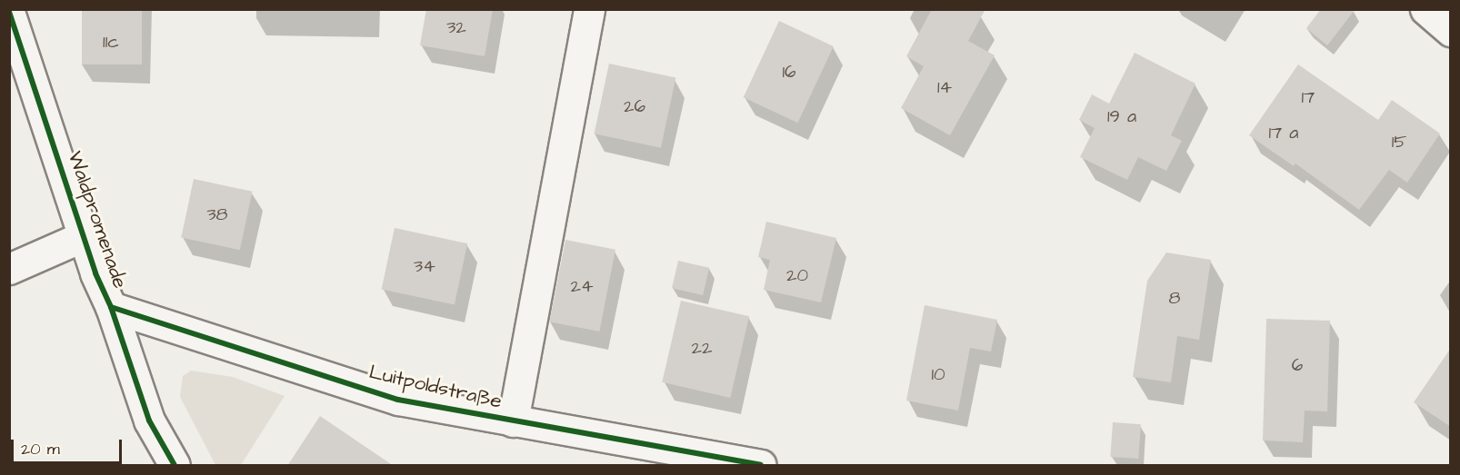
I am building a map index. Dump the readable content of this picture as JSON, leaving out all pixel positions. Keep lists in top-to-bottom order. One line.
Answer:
{"streets":{"street":["Waldpromenade","Luitpoldstraße"]},"crossings":[["Waldpromenade","Luitpoldstraße"]],"house_numbers":["32","11c","16","14","17","26","19 a","17 a","15","38","34","20","24","8","22","6","10"],"scale_bar":"20 m"}
